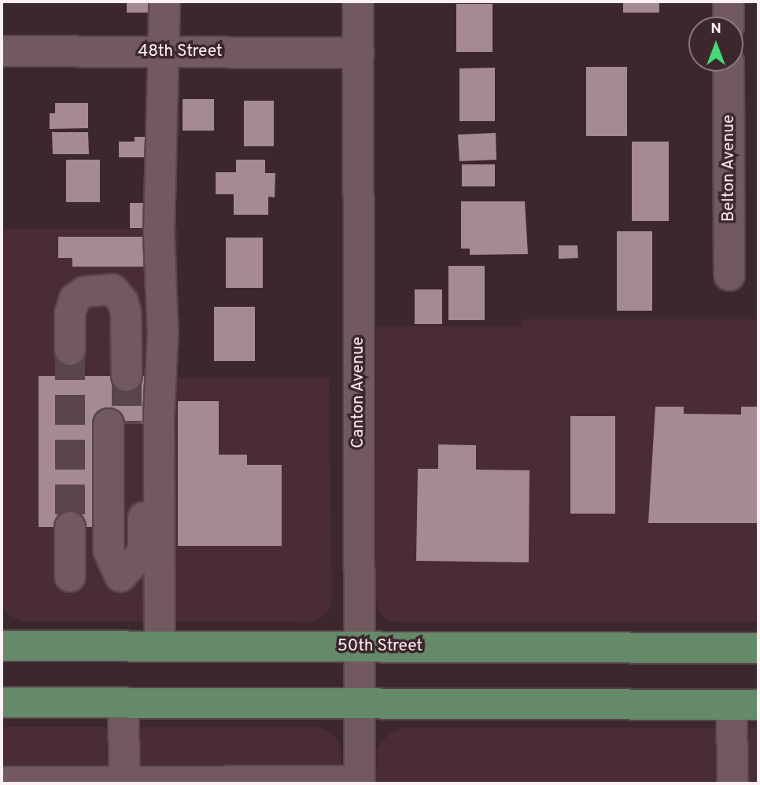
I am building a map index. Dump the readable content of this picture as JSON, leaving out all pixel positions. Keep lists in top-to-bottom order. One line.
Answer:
{"streets":{"main road":["50th Street"],"street":["48th Street","Belton Avenue","Canton Avenue"]},"crossings":[["48th Street","Canton Avenue"],["Canton Avenue","50th Street"]],"north":"top"}
